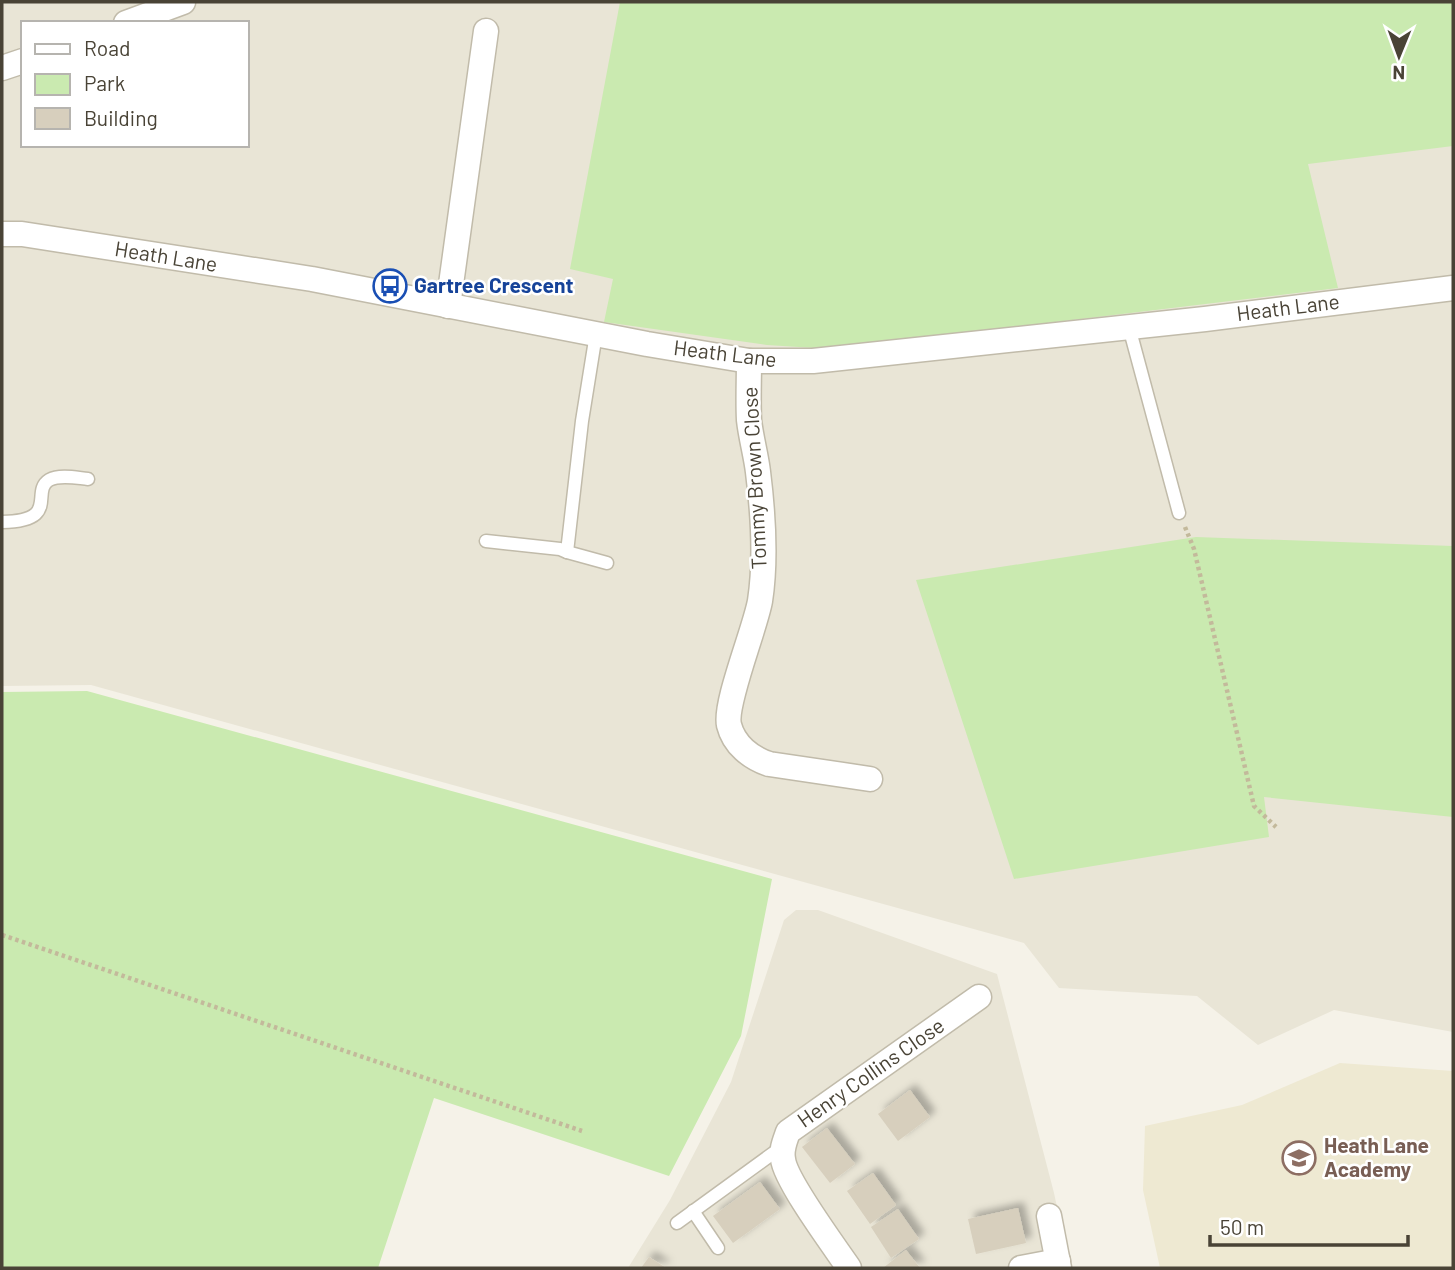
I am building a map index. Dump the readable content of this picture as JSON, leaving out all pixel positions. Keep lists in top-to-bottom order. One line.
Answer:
{"streets":{"street":["Heath Lane","Tommy Brown Close","Henry Collins Close"]},"crossings":[["Heath Lane","Tommy Brown Close"]],"places":{"bus stop":["Gartree Crescent"],"school or university":["Heath Lane Academy"]},"legend":["Road","Park","Building"],"scale_bar":"50 m","north":"bottom"}
